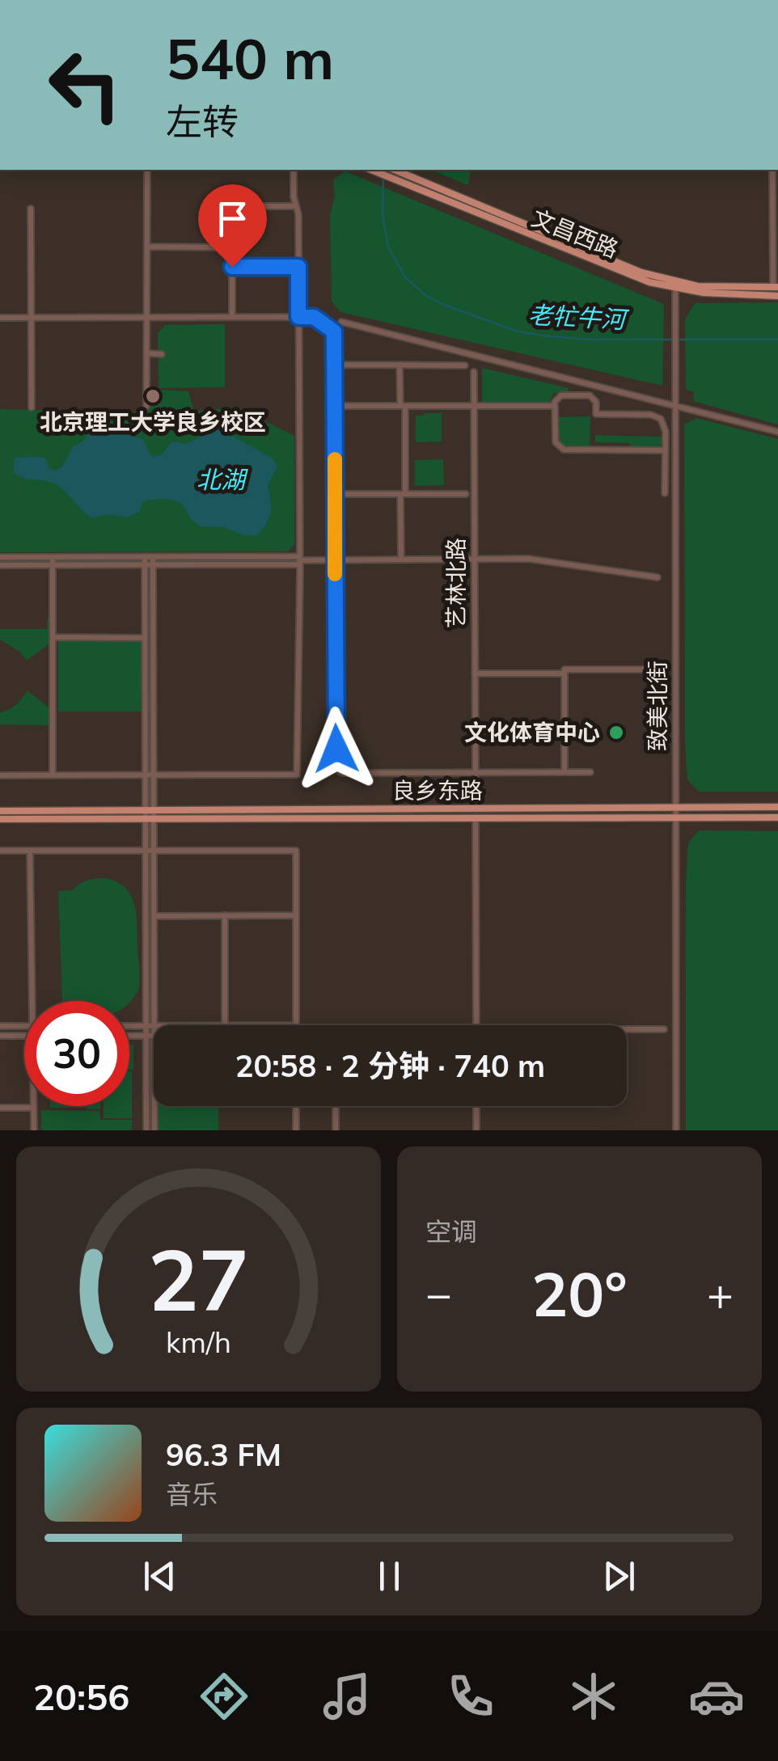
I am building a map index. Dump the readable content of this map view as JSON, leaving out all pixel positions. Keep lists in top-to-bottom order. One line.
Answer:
{"streets":{"main road":["文昌西路","良乡东路"],"street":["艺林北路","致美北街"]},"crossings":[["文昌西路","致美北街"],["致美北街","良乡东路"]],"water":["老牤牛河","北湖"],"places":["北京理工大学良乡校区","文化体育中心"],"page":{"turn":["540 m","左转"],"limit":"30","trip":"20:58 · 2 分钟 · 740 m","tile":"空调","heat":["−","20°","+"],"song":["96.3 FM","音乐"],"tabs":"20:56","gauge":["27","km/h"]}}
